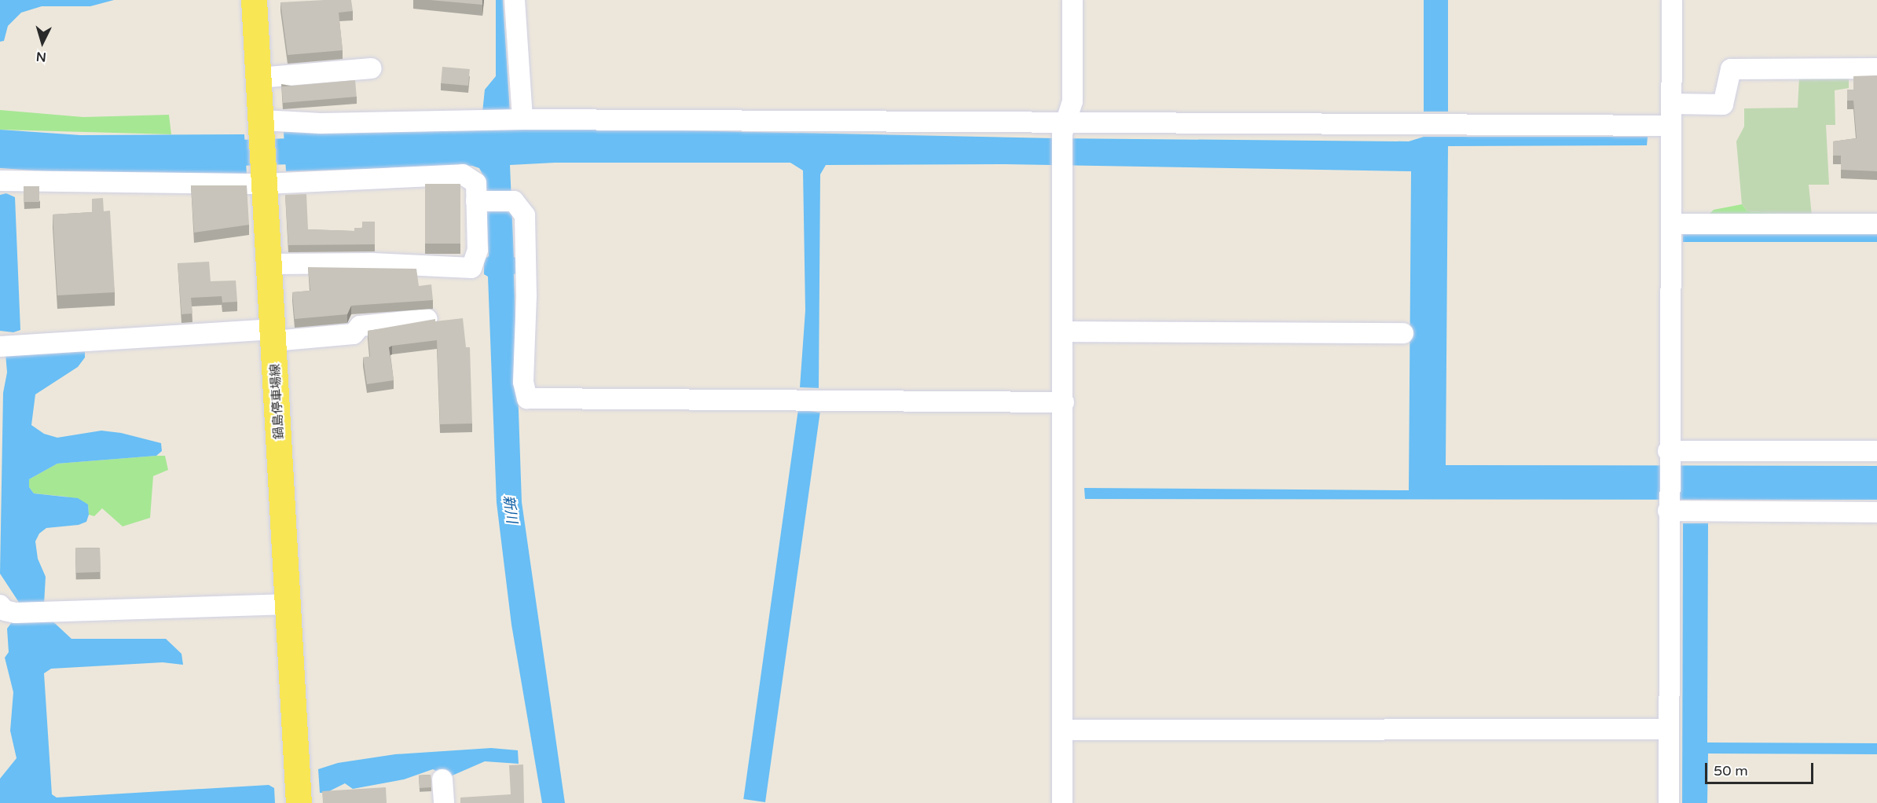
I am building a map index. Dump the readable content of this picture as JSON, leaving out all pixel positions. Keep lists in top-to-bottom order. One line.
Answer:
{"streets":{"main road":["鍋島停車場線"]},"water":["新川"],"scale_bar":"50 m","north":"bottom"}
